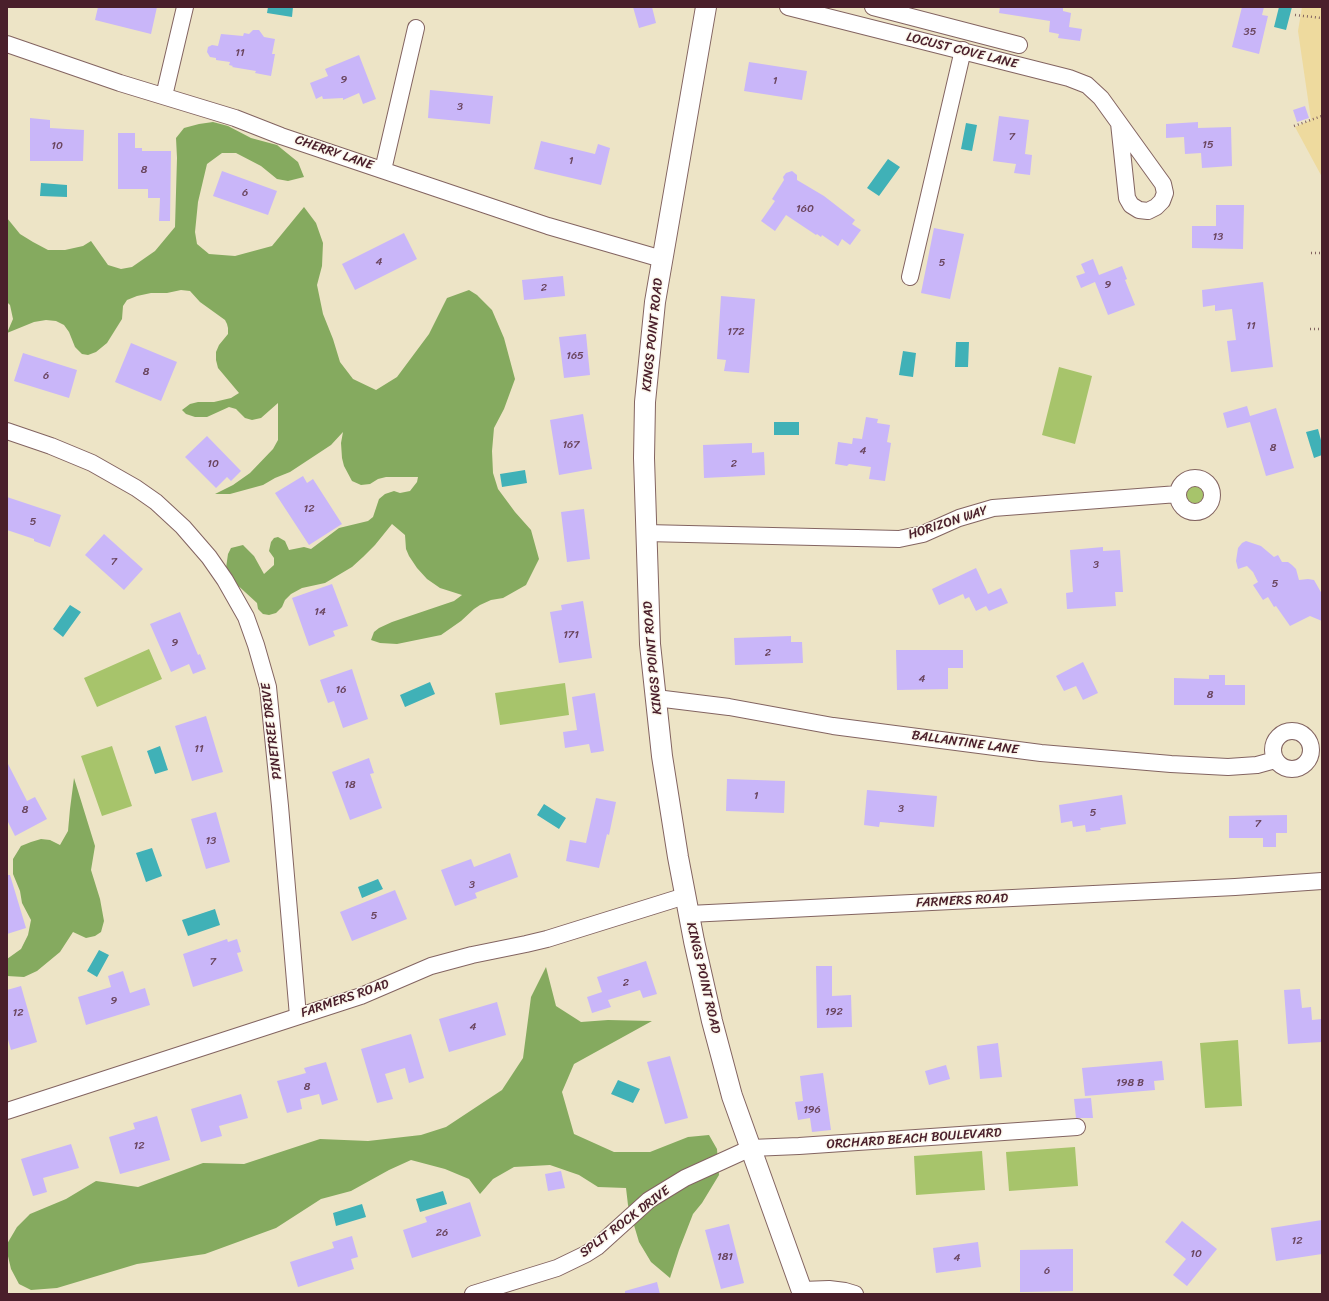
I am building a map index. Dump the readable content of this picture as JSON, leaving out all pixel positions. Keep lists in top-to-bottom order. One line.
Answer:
{"streets":{"main road":["KINGS POINT ROAD"],"street":["LOCUST COVE LANE","CHERRY LANE","HORIZON WAY","PINETREE DRIVE","BALLANTINE LANE","FARMERS ROAD","ORCHARD BEACH BOULEVARD","SPLIT ROCK DRIVE"]},"crossings":[["CHERRY LANE","KINGS POINT ROAD"],["KINGS POINT ROAD","HORIZON WAY"],["KINGS POINT ROAD","BALLANTINE LANE"],["KINGS POINT ROAD","FARMERS ROAD"],["KINGS POINT ROAD","ORCHARD BEACH BOULEVARD"],["KINGS POINT ROAD","SPLIT ROCK DRIVE"],["PINETREE DRIVE","FARMERS ROAD"],["ORCHARD BEACH BOULEVARD","SPLIT ROCK DRIVE"]],"house_numbers":["35","11","9","1","3","7","15","10","1","8","6","160","13","4","5","9","2","11","172","165","8","6","167","8","4","10","2","12","5","7","3","5","14","171","9","2","4","16","8","11","18","1","3","8","5","7","13","3","5","7","2","9","192","12","4","198 B","8","196","12","26","12","10","181","4","6"]}
